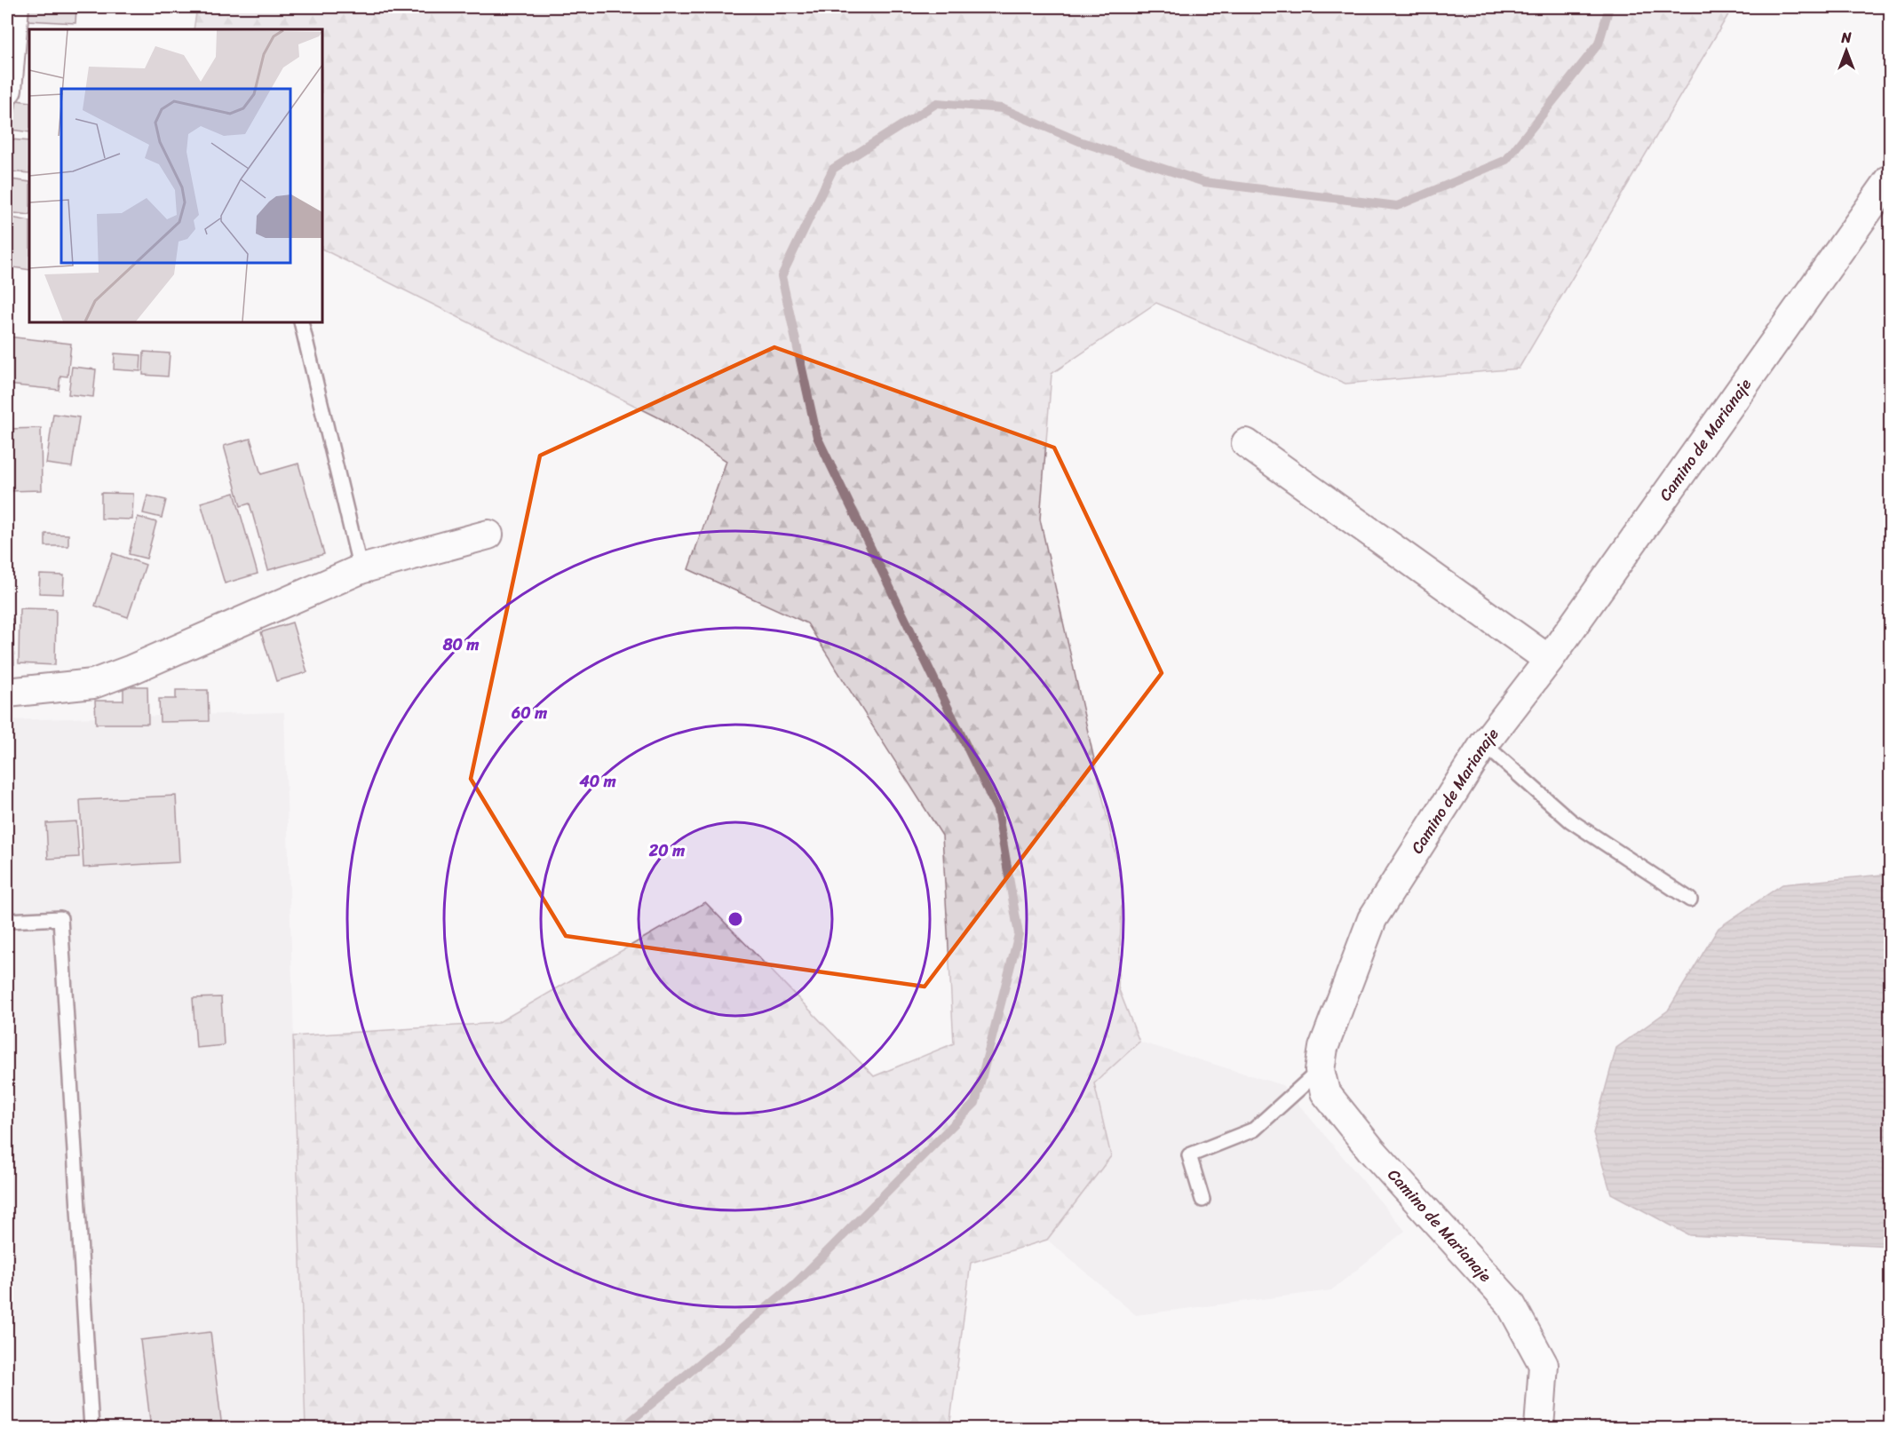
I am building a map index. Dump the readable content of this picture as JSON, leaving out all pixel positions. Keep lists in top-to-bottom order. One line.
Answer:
{"streets":{"street":["Camino de Marianaje"]},"north":"top","rings":["80 m","60 m","40 m","20 m"]}
